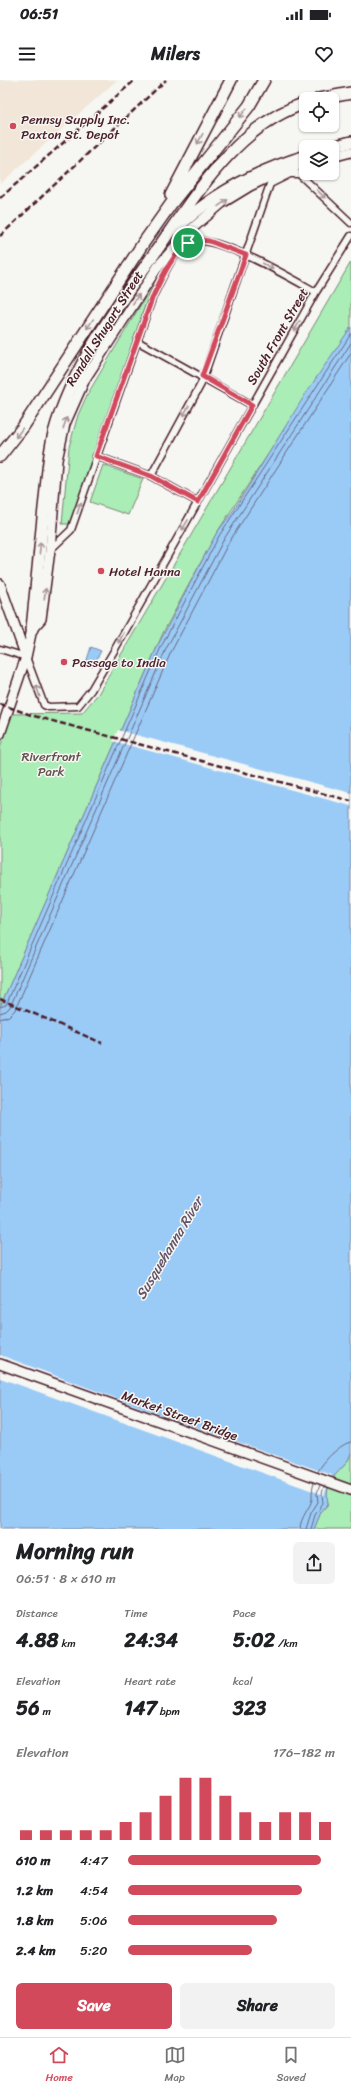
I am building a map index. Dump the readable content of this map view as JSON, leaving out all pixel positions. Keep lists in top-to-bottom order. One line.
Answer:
{"streets":{"main road":["Randall Shugart Street","Market Street Bridge"],"street":["South Front Street"]},"one_way":["Randall Shugart Street"],"water":["Susquehanna River"],"parks":["Riverfront Park"],"places":["Pennsy Supply Inc. Paxton St. Depot","Hotel Hanna","Passage to India"],"page":{"status":"06:51","header":"Milers","heading":["Morning run","06:51 · 8 × 610 m"],"stats":[["Distance","4.88 km"],["Time","24:34"],["Pace","5:02 /km"],["Elevation","56 m"],["Heart rate","147 bpm"],["kcal","323"]],"chart":["Elevation","176–182 m"],"list":[{"name":"610 m","note":"4:47"},{"name":"1.2 km","note":"4:54"},{"name":"1.8 km","note":"5:06"},{"name":"2.4 km","note":"5:20"}],"buttons":["Save","Share"],"tabs":["Home","Map","Saved"]}}
